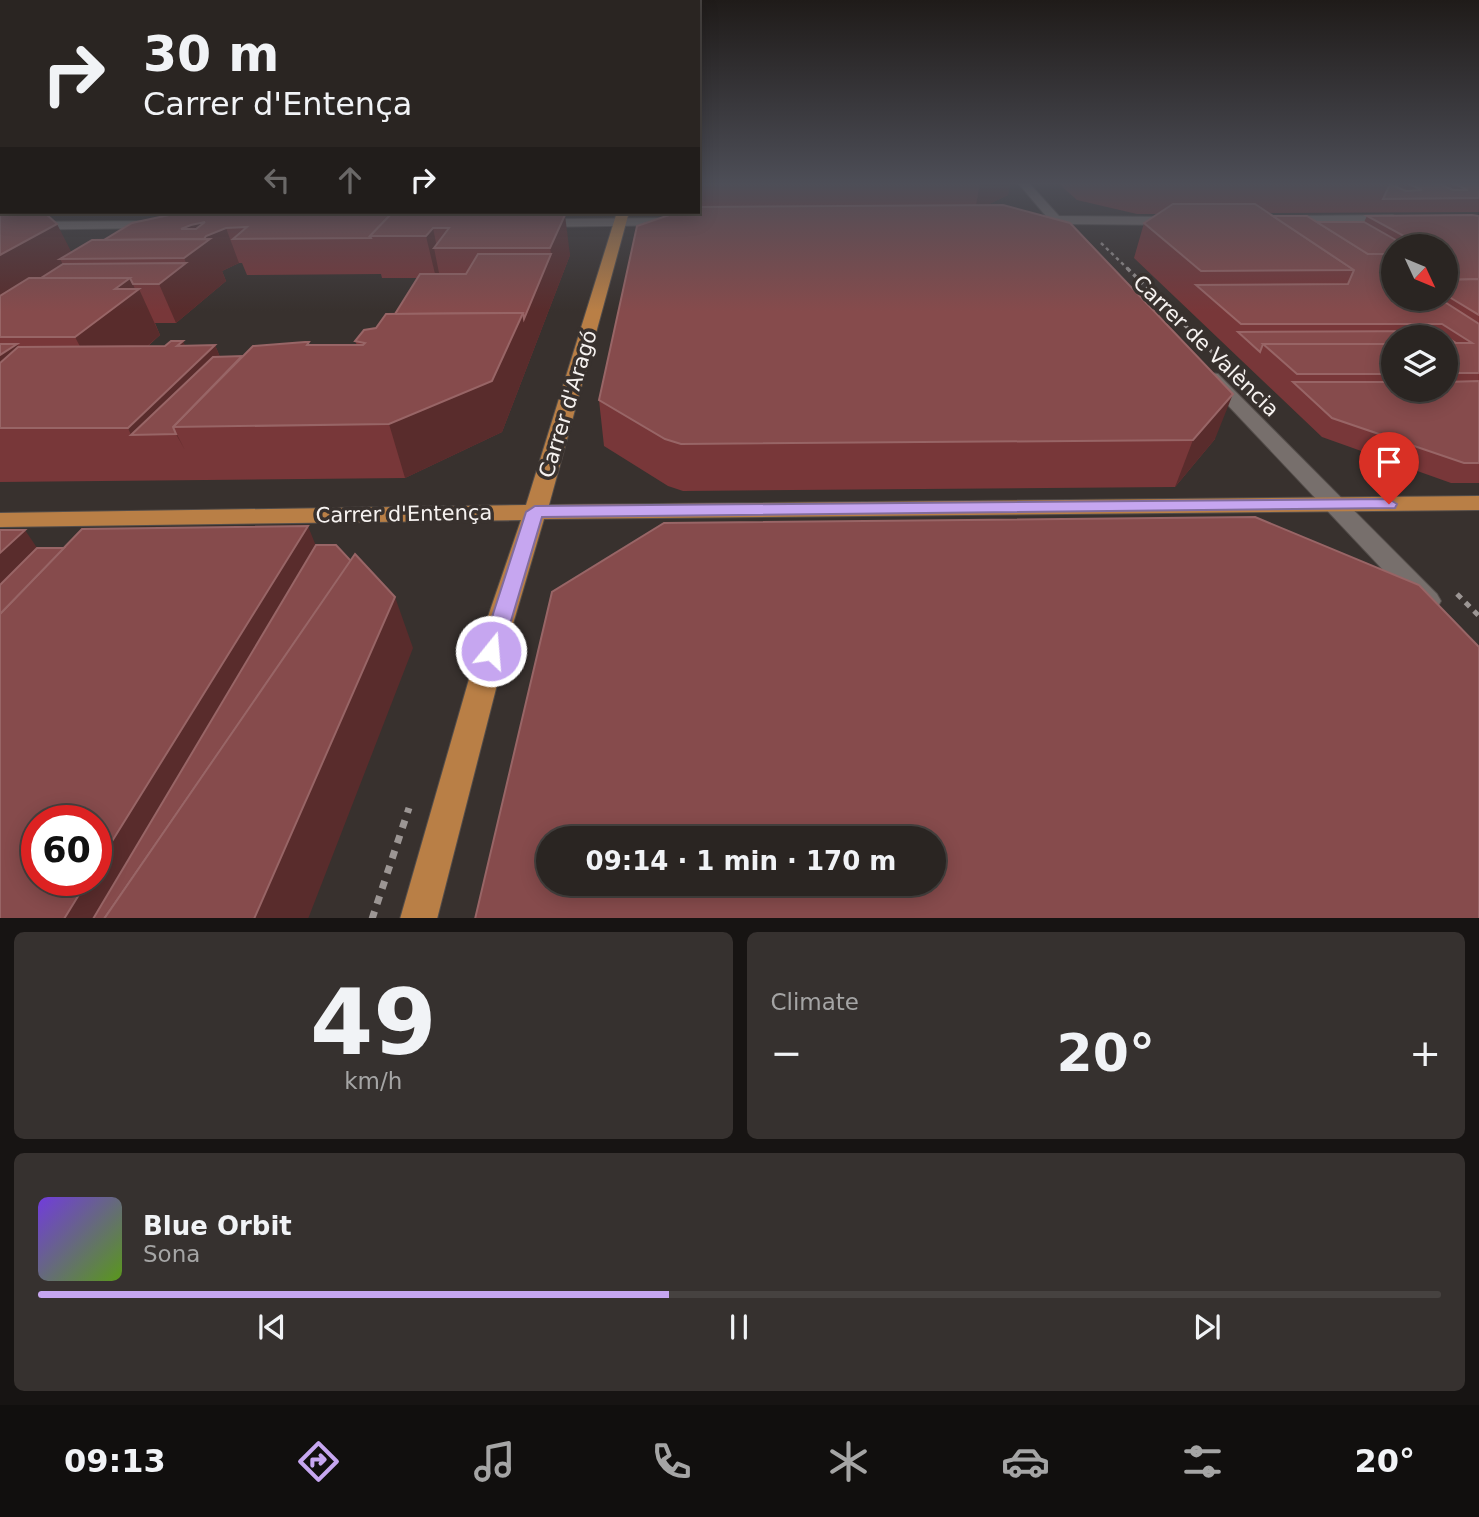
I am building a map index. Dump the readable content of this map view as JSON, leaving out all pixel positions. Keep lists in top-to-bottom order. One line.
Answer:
{"streets":{"main road":["Carrer d'Aragó","Carrer d'Entença"],"street":["Carrer de València"]},"crossings":[["Carrer de València","Carrer d'Entença"],["Carrer d'Aragó","Carrer d'Entença"]],"north":"bottom right","page":{"turn":["30 m","Carrer d'Entença"],"limit":"60","trip":"09:14 · 1 min · 170 m","tile":[["49","km/h"],"Climate"],"heat":["−","20°","+"],"song":["Blue Orbit","Sona"],"tabs":["09:13","20°"]}}
